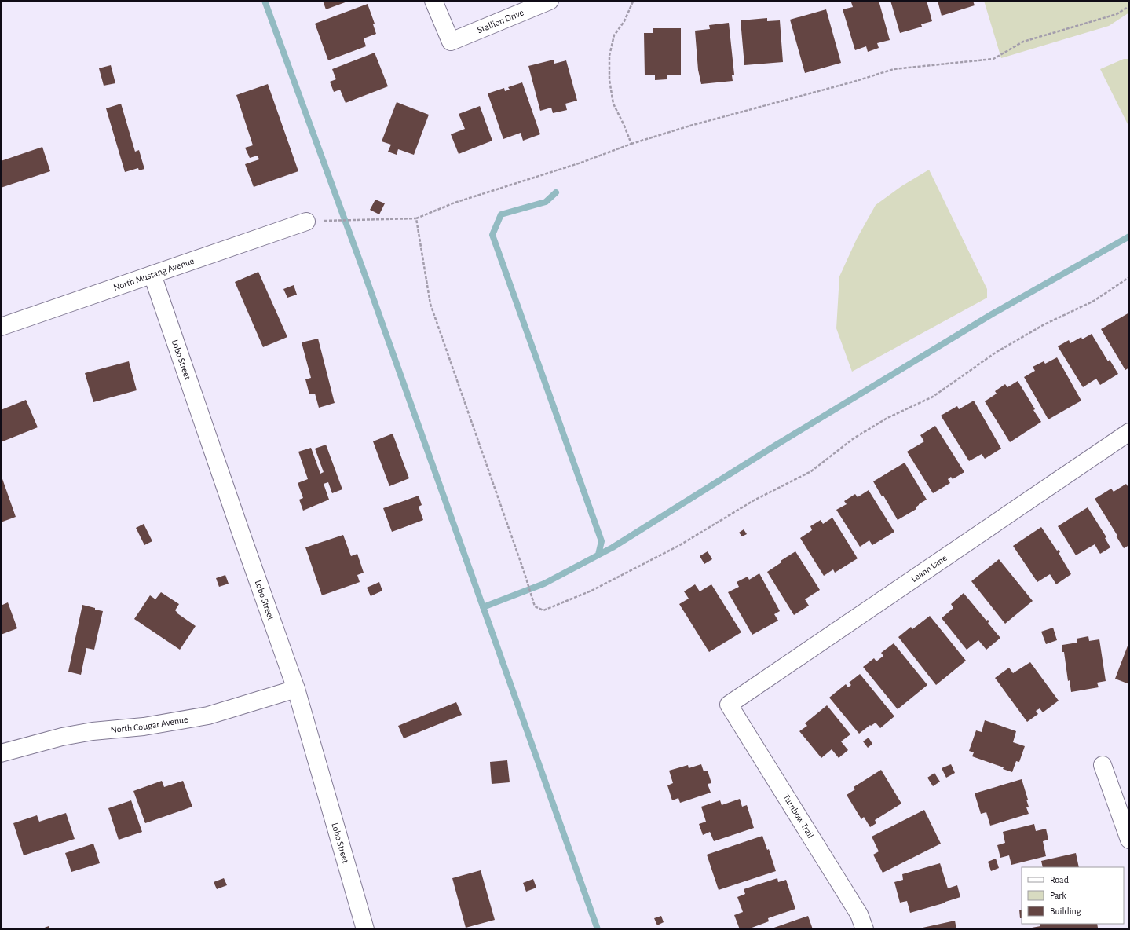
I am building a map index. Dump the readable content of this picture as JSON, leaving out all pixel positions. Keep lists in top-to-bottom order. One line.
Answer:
{"streets":{"street":["Stallion Drive","North Mustang Avenue","Lobo Street","Leann Lane","North Cougar Avenue","Turnbow Trail"]},"crossings":[["North Mustang Avenue","Lobo Street"],["Lobo Street","North Cougar Avenue"],["Leann Lane","Turnbow Trail"]],"legend":["Road","Park","Building"]}
